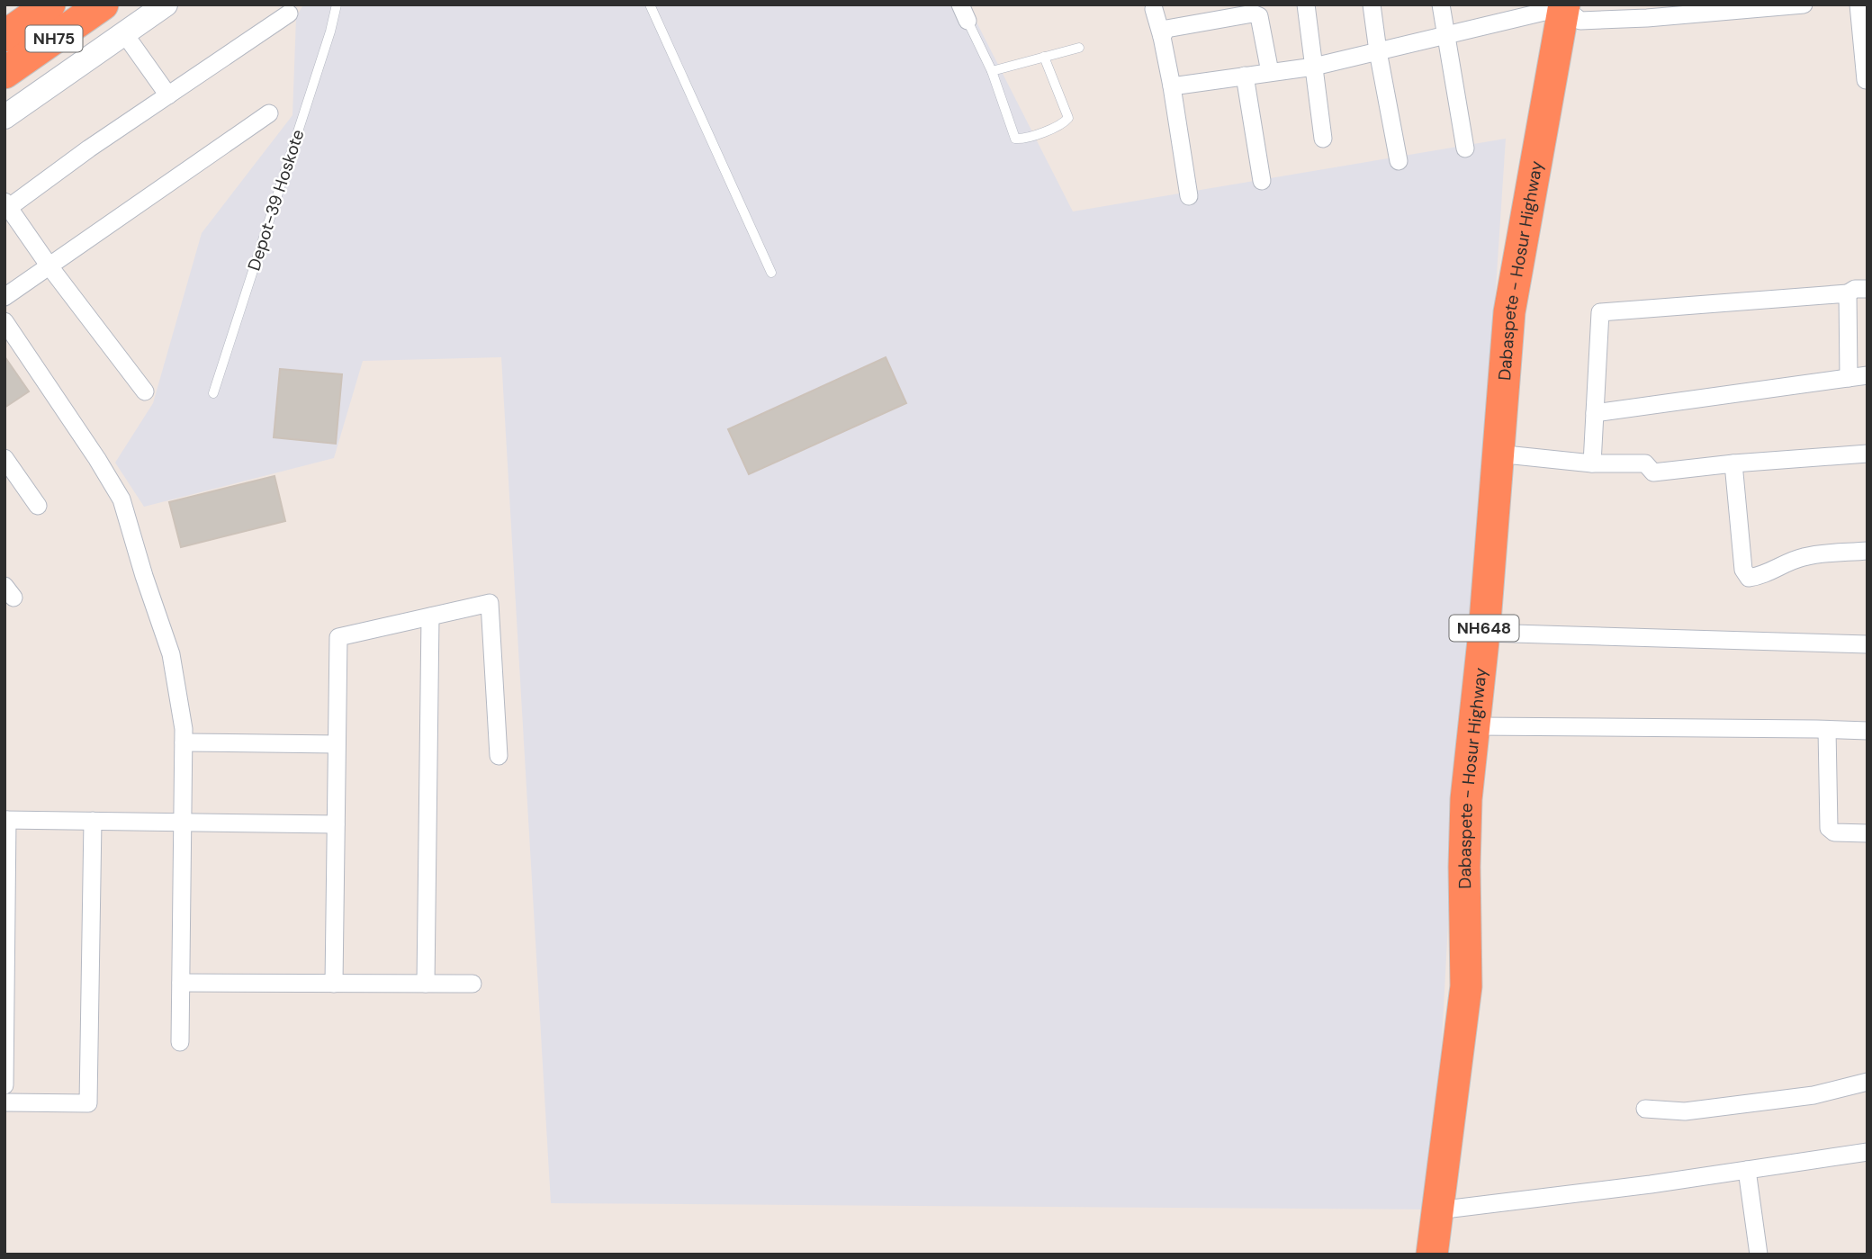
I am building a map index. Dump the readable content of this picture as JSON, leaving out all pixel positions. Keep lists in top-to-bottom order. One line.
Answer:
{"streets":{"highway":["NH75","Dabaspete - Hosur Highway","NH648"],"lane":["Depot-39 Hoskote"]}}
